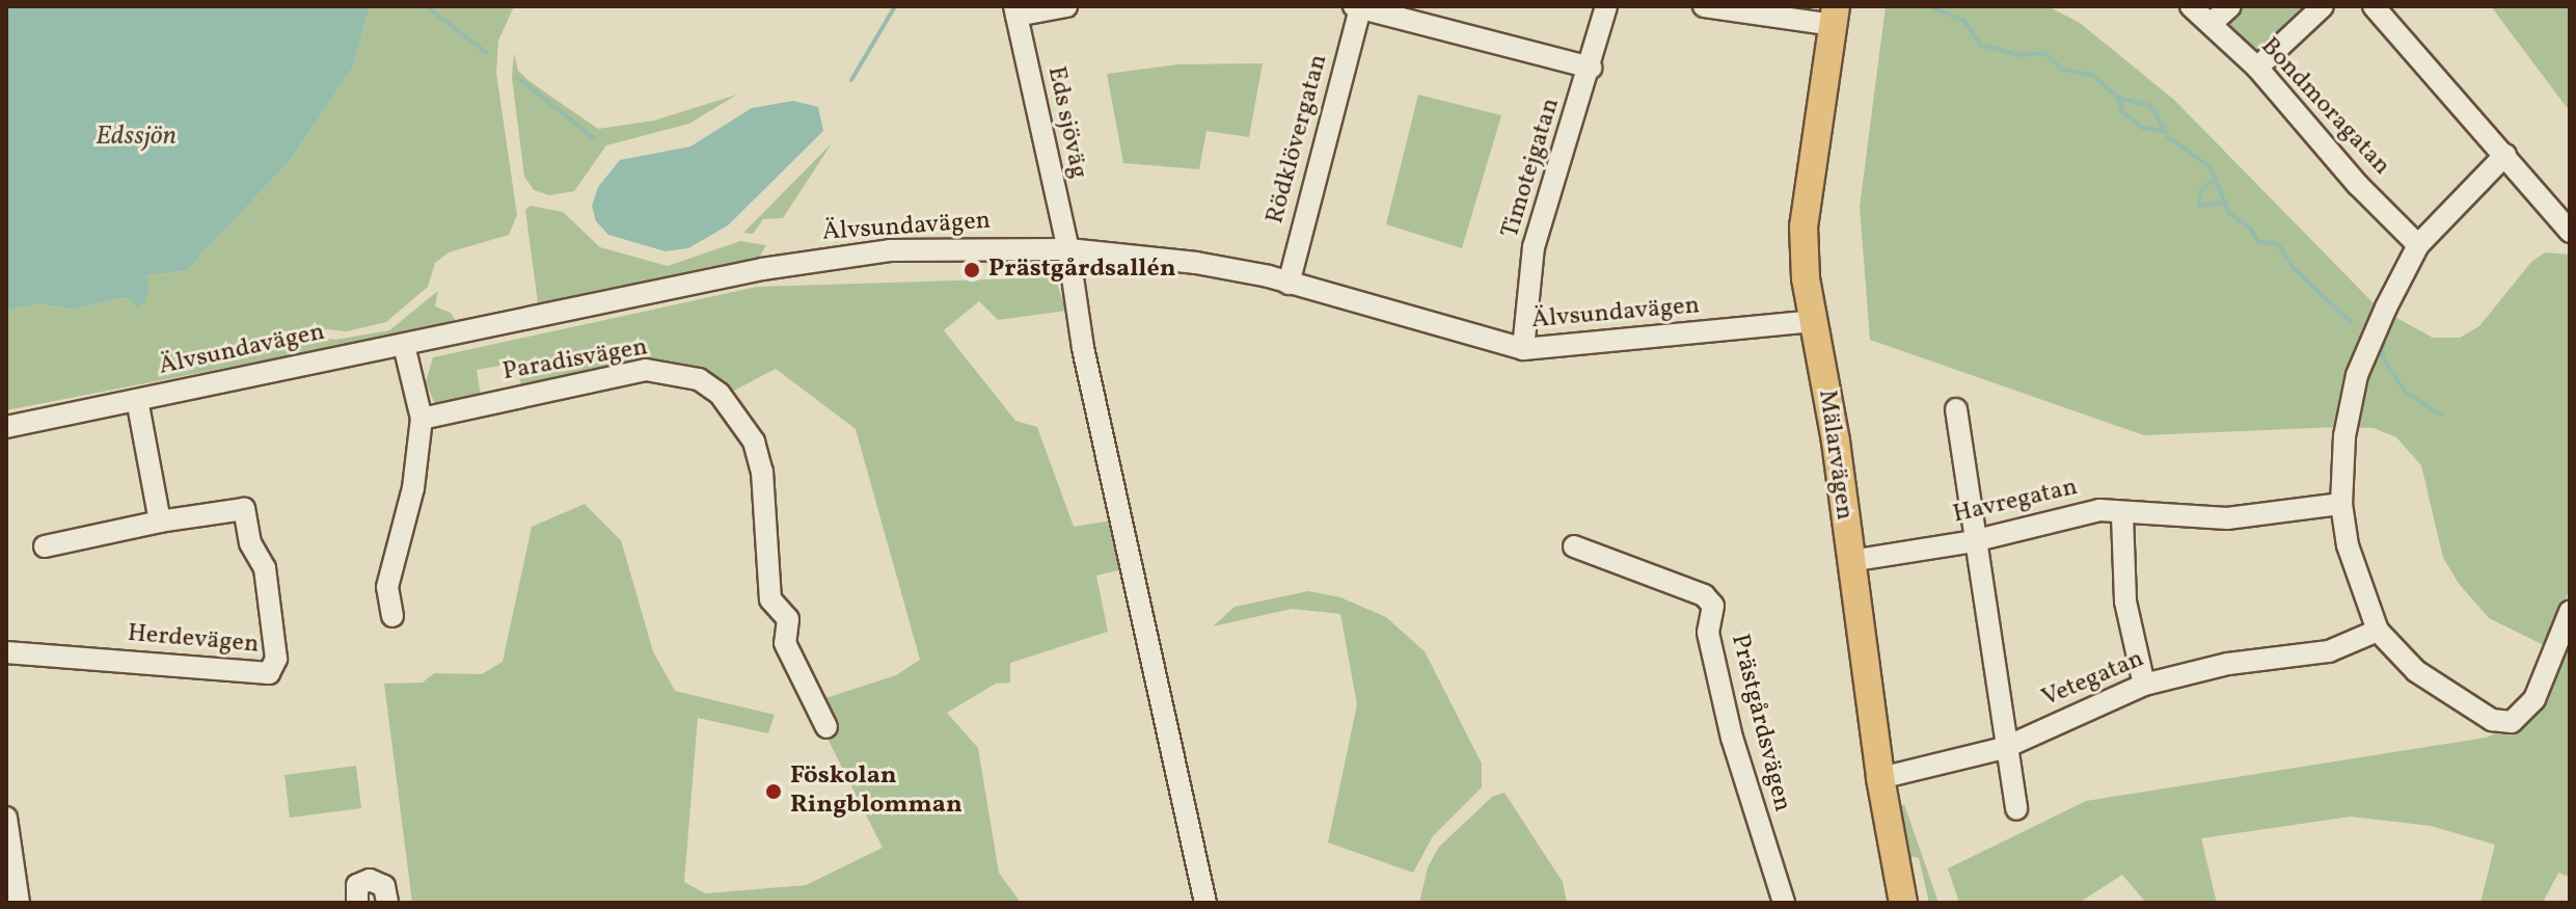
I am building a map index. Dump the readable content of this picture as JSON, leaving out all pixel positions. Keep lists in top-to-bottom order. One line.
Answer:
{"streets":{"main road":["Mälarvägen"],"street":["Bondmoragatan","Eds sjöväg","Rödklövergatan","Timotejgatan","Älvsundavägen","Paradisvägen","Havregatan","Herdevägen","Vetegatan","Prästgårdsvägen"]},"crossings":[["Eds sjöväg","Älvsundavägen"],["Rödklövergatan","Älvsundavägen"],["Timotejgatan","Älvsundavägen"],["Älvsundavägen","Mälarvägen"],["Mälarvägen","Havregatan"],["Mälarvägen","Vetegatan"]],"water":["Edssjön"],"places":["Prästgårdsallén","Föskolan Ringblomman"]}
